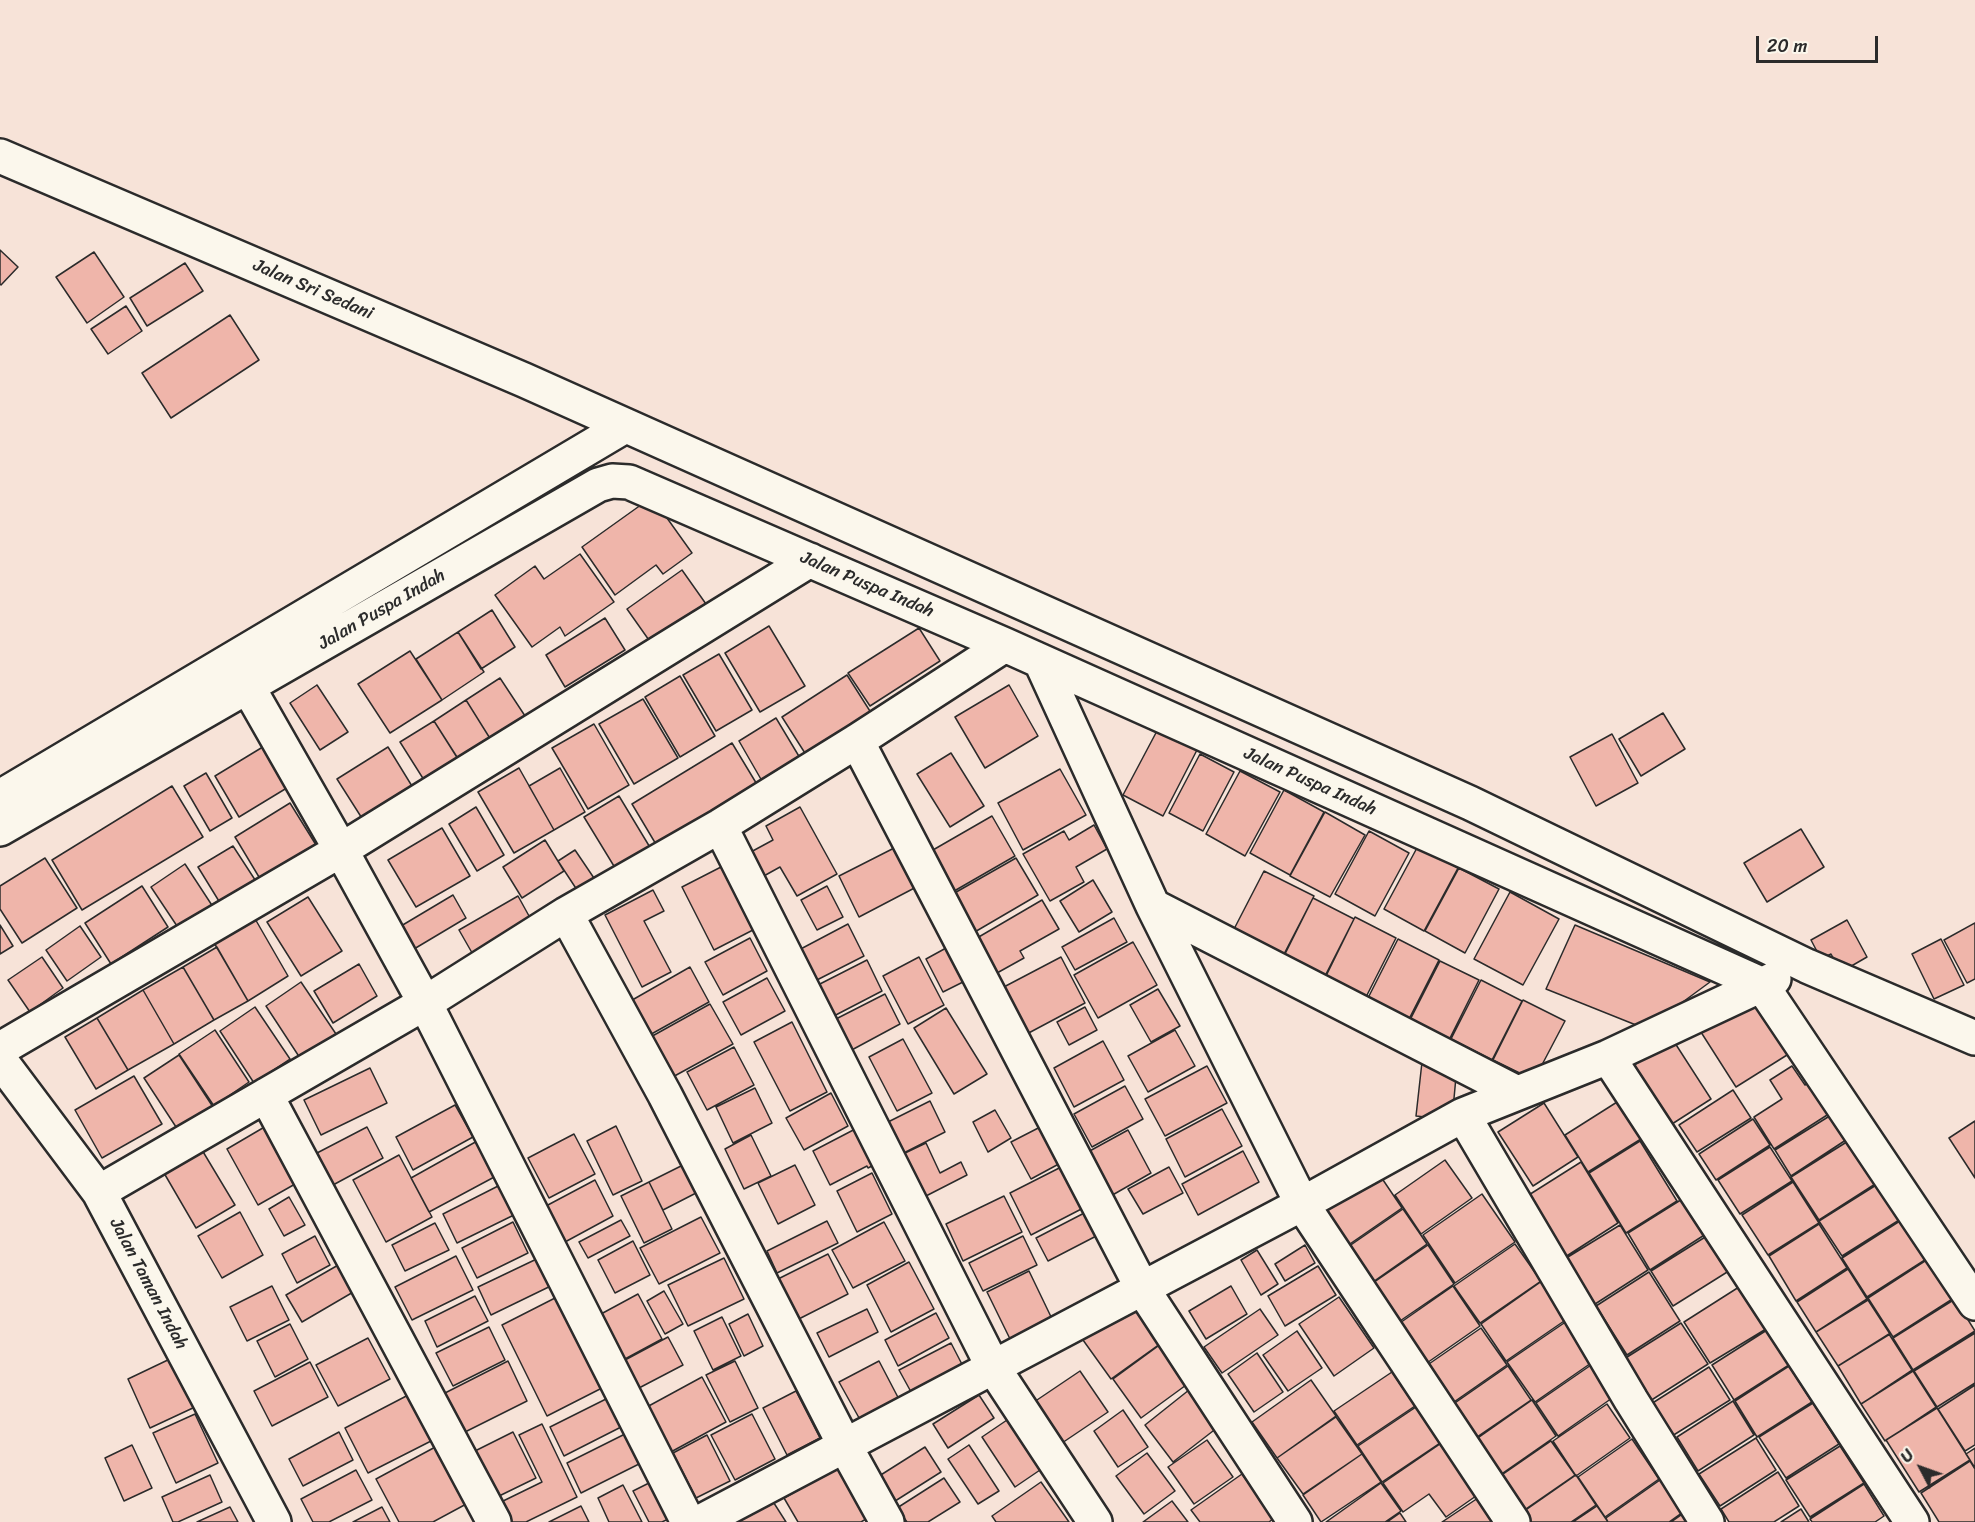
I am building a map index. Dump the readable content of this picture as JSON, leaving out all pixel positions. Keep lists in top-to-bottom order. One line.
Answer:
{"streets":{"street":["Jalan Sri Sedani","Jalan Puspa Indah","Jalan Taman Indah"]},"scale_bar":"20 m","north":"top left"}
